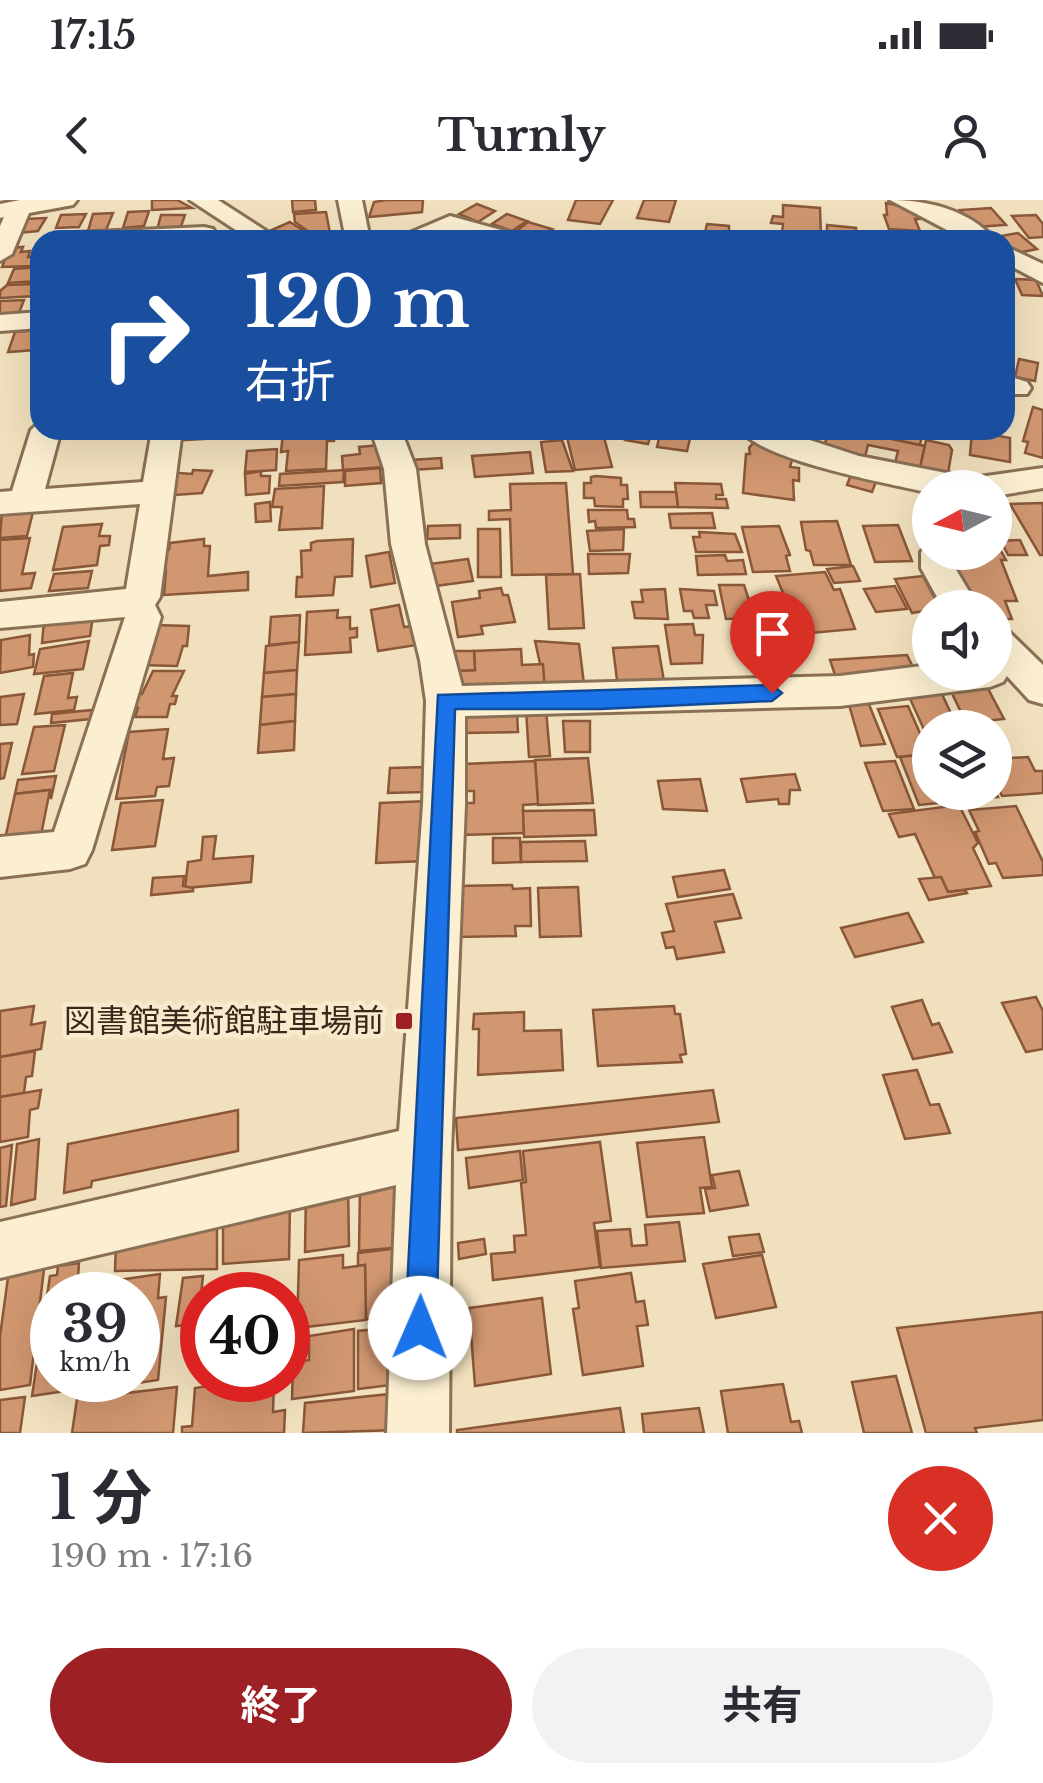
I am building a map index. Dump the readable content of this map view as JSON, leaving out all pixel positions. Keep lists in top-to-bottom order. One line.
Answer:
{"places":{"transit":["図書館美術館駐車場前"]},"north":"left","page":{"status":"17:15","header":"Turnly","turn":["120 m","右折"],"speed":"39 km/h","limit":"40","heading":["1 分","190 m · 17:16"],"buttons":["終了","共有"]}}
